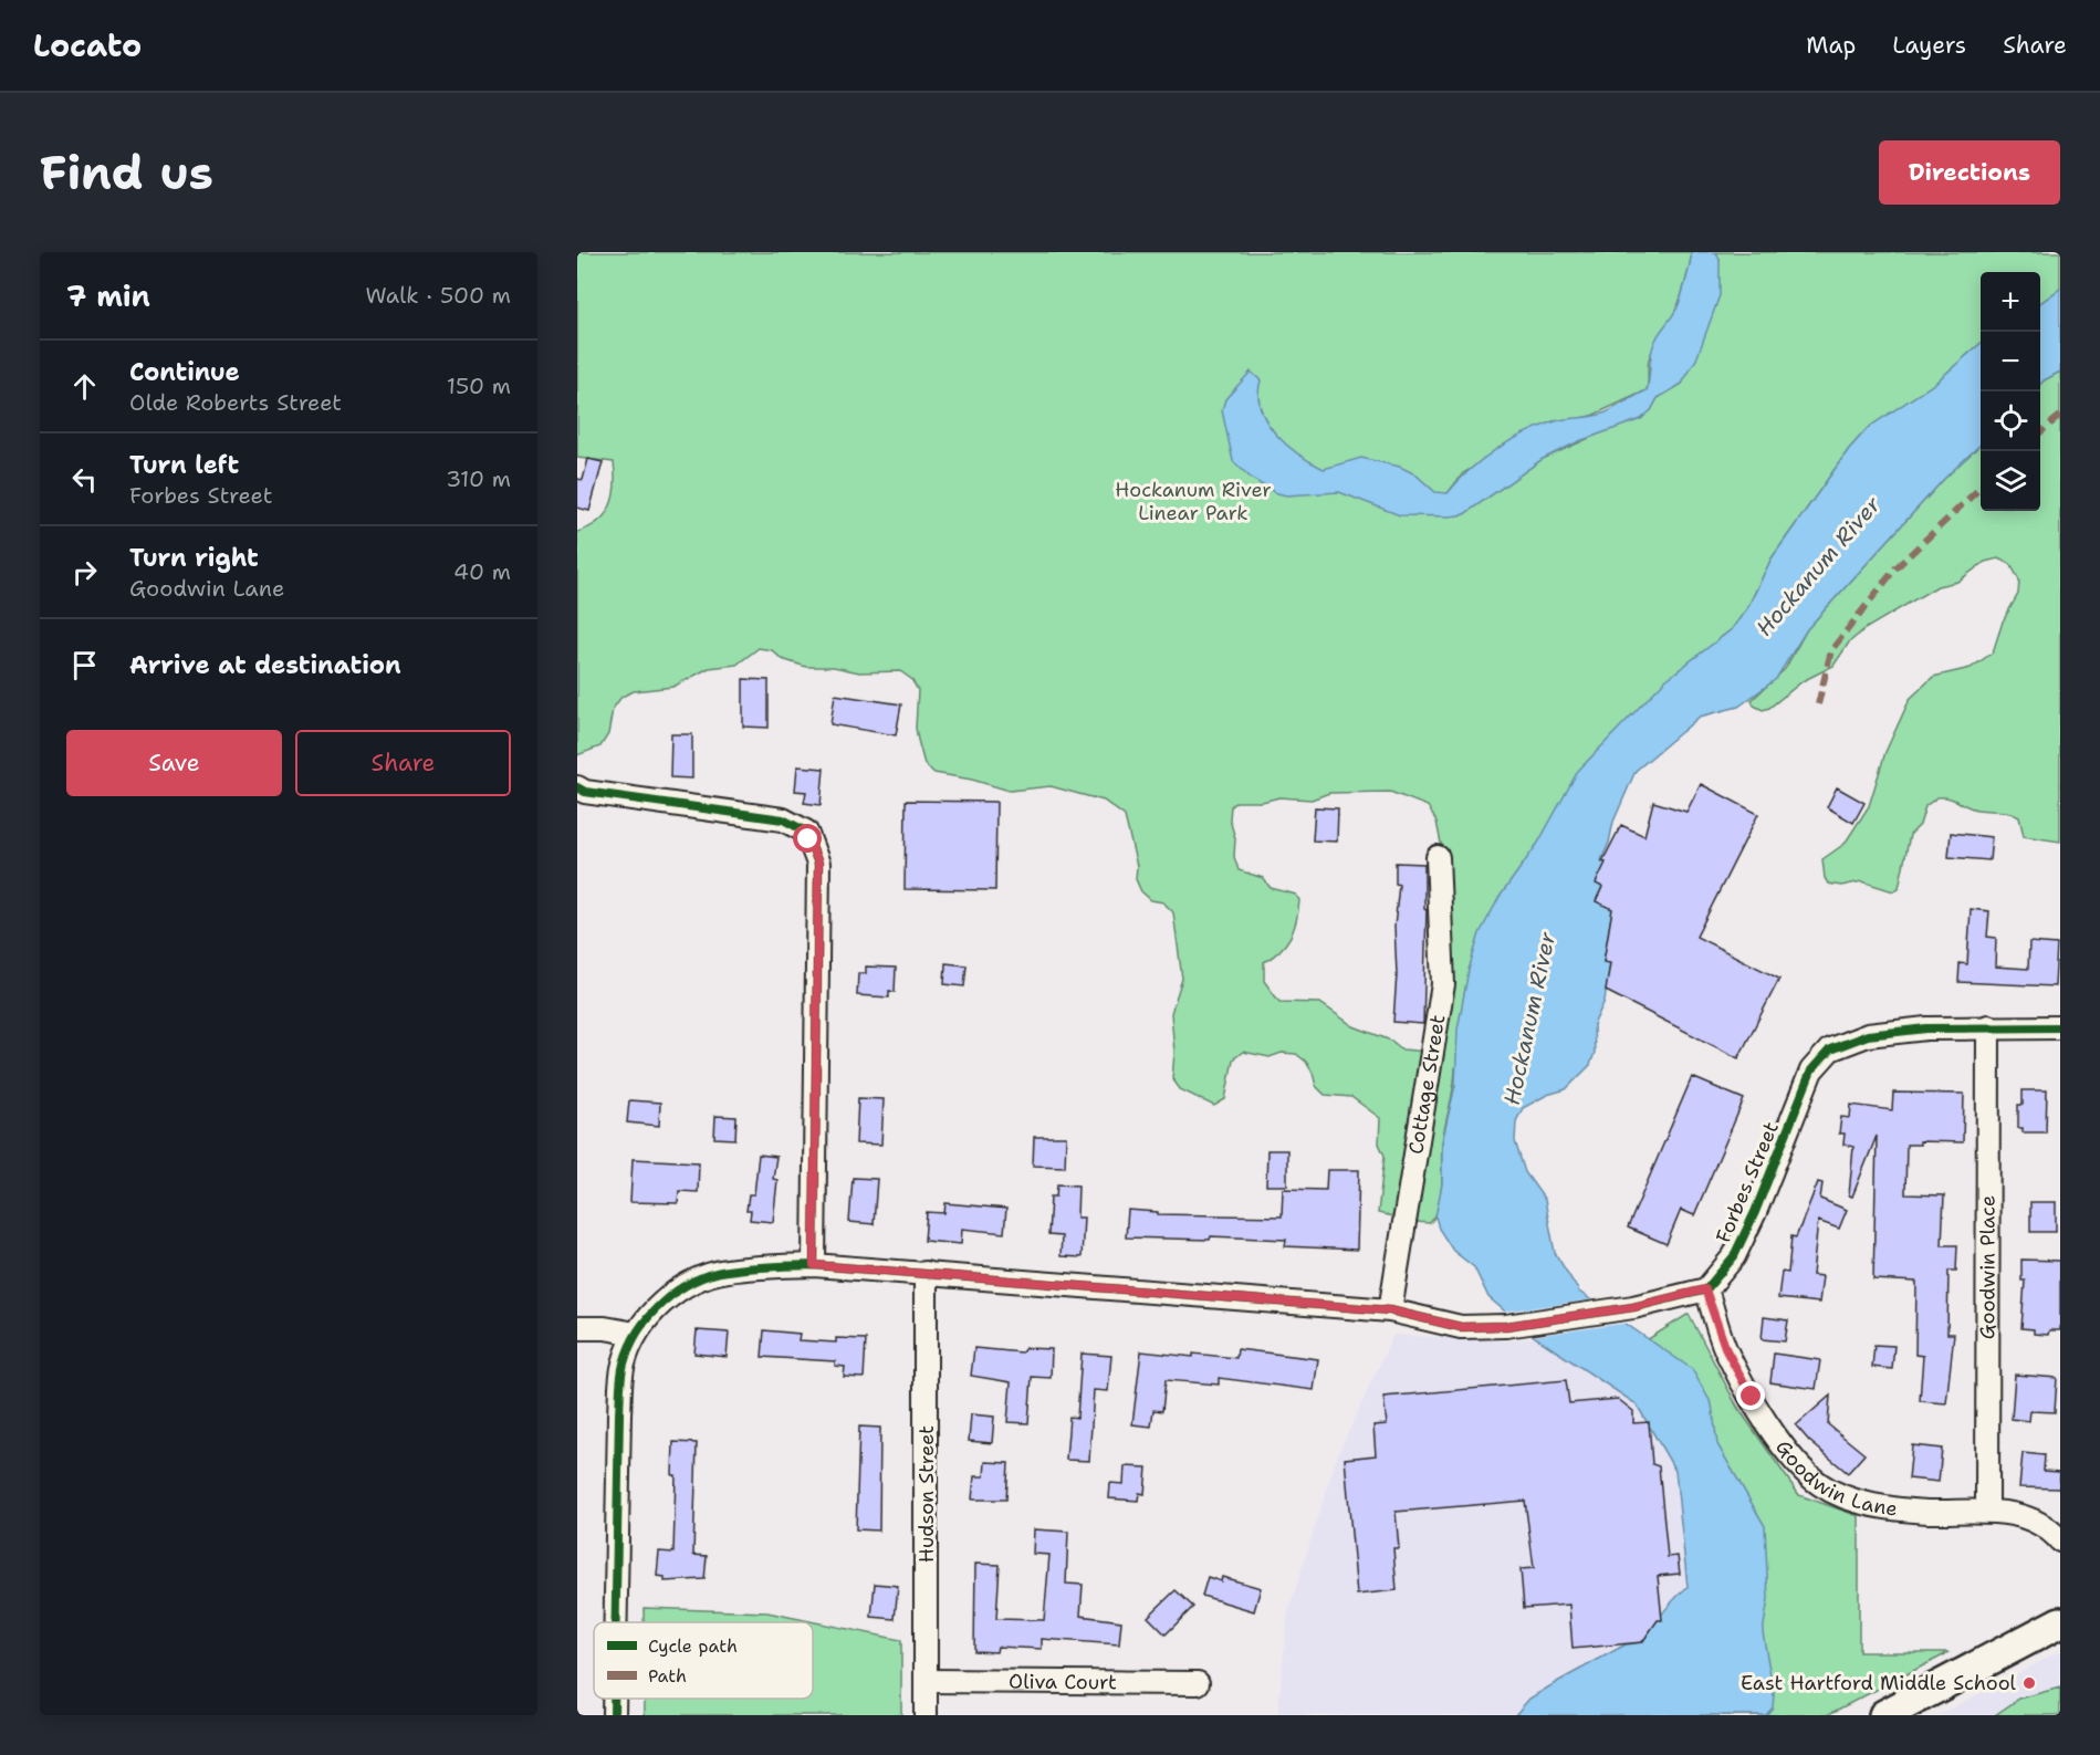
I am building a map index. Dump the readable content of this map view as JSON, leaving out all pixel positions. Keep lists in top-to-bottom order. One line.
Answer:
{"streets":{"street":["Cottage Street","Forbes Street","Goodwin Place","Goodwin Lane","Hudson Street","Oliva Court"]},"crossings":[["Forbes Street","Goodwin Place"],["Forbes Street","Goodwin Lane"],["Goodwin Place","Goodwin Lane"],["Hudson Street","Oliva Court"]],"water":["Hockanum River"],"parks":["Hockanum River Linear Park"],"places":["East Hartford Middle School"],"legend":["Cycle path","Path"],"page":{"header":"Locato","nav":["Map","Layers","Share"],"buttons":["Directions",["Save","Share"]],"title":"Find us","heading":["7 min","Walk · 500 m"],"map_buttons":["+","−"],"list":[["Continue","Olde Roberts Street","150 m"],["Turn left","Forbes Street","310 m"],["Turn right","Goodwin Lane","40 m"],"Arrive at destination"]}}
